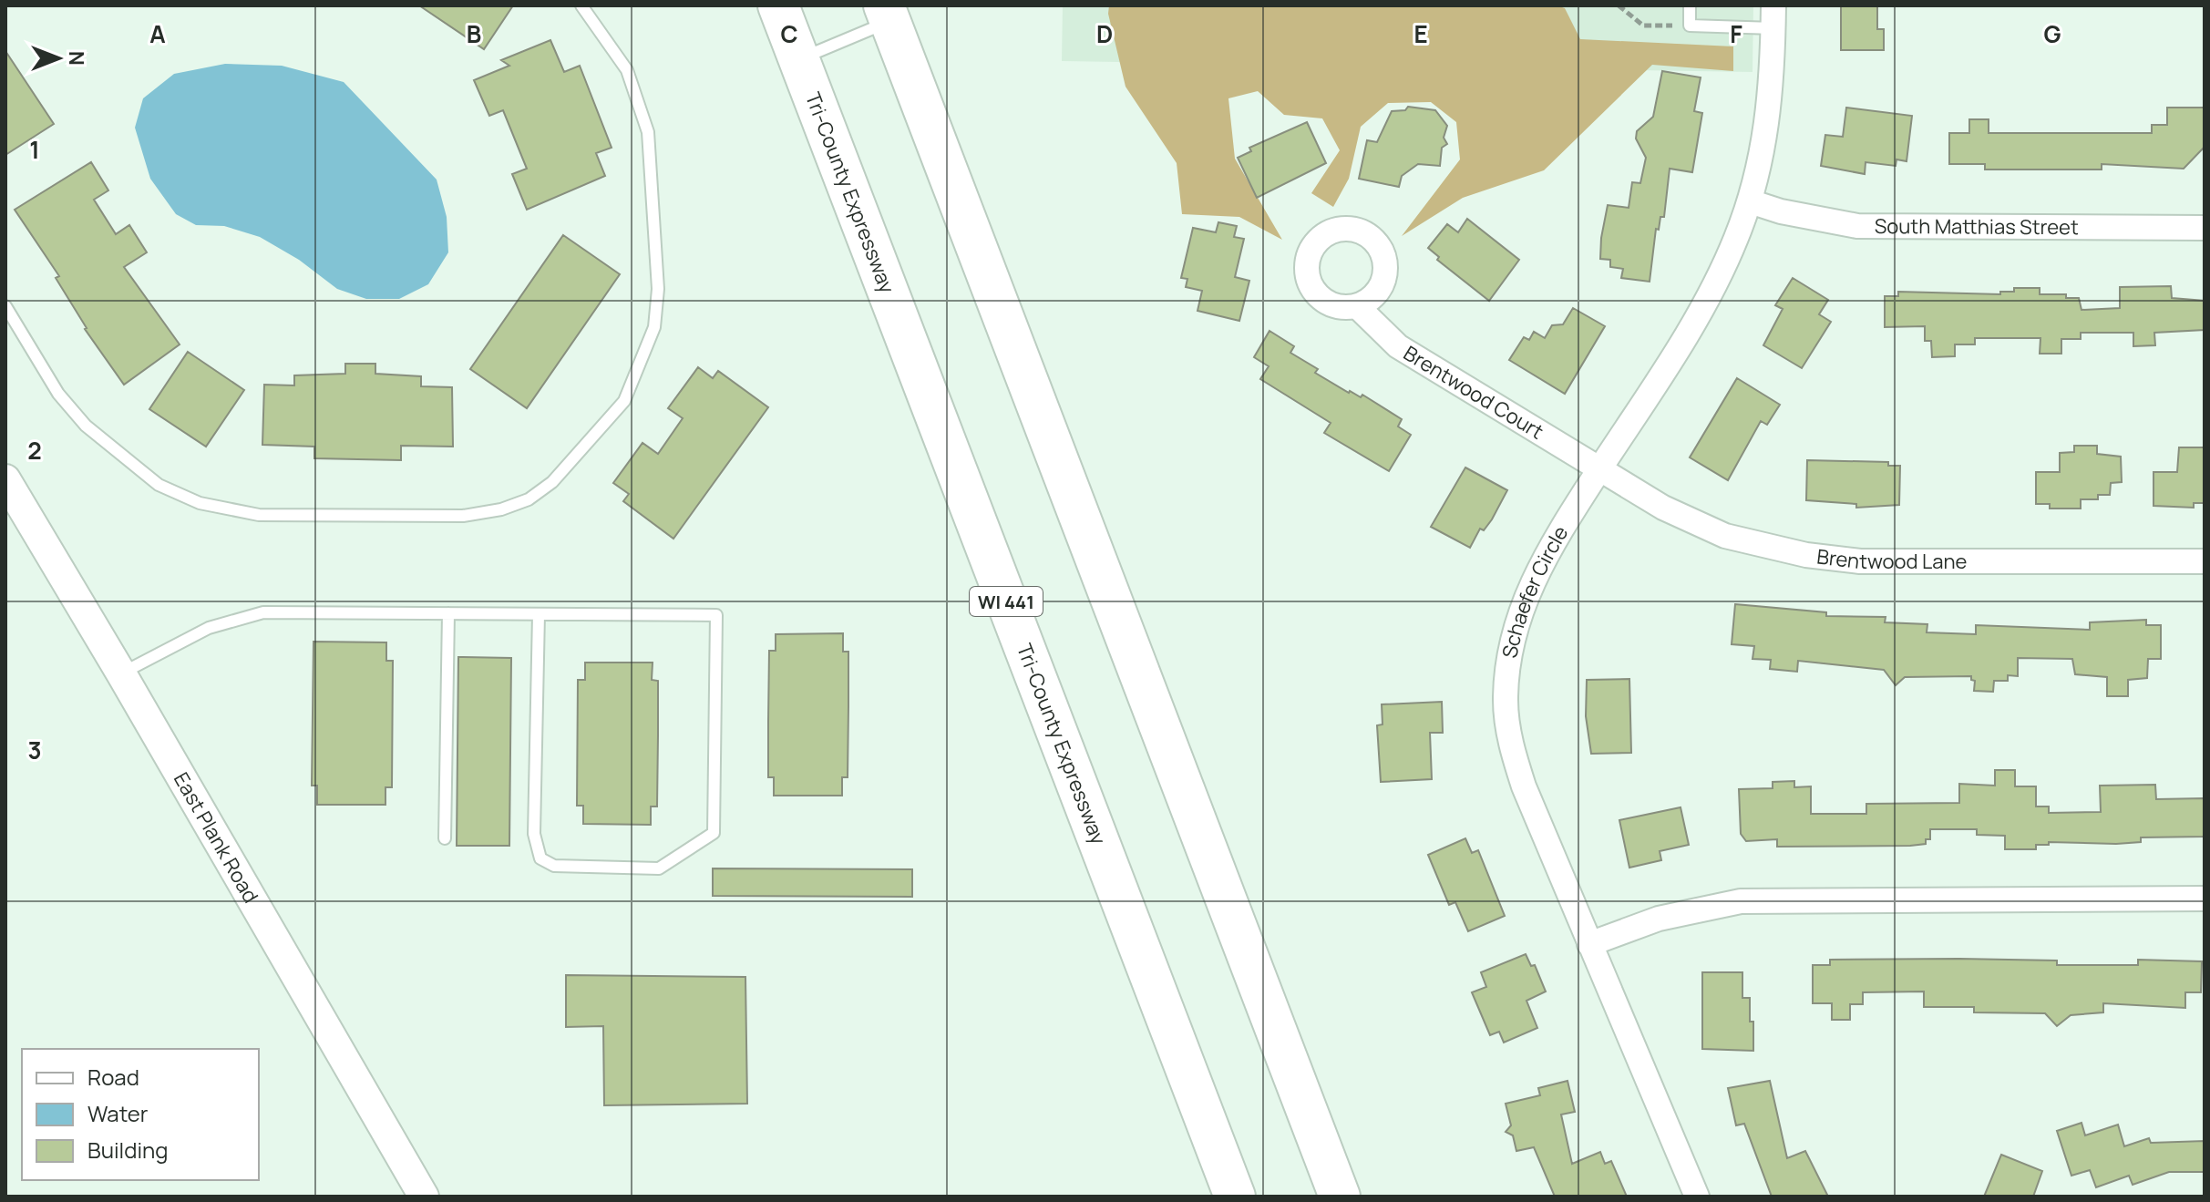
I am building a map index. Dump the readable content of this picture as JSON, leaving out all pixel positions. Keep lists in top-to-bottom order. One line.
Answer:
{"streets":{"highway":["Tri-County Expressway","WI 441"],"street":["South Matthias Street","Brentwood Court","Brentwood Lane","Schaefer Circle","East Plank Road"]},"crossings":[["South Matthias Street","Schaefer Circle"],["Brentwood Court","Brentwood Lane"],["Brentwood Court","Schaefer Circle"],["Brentwood Lane","Schaefer Circle"]],"legend":["Road","Water","Building"],"north":"right","grid":{"columns":["A","B","C","D","E","F","G"],"rows":["1","2","3"]}}
